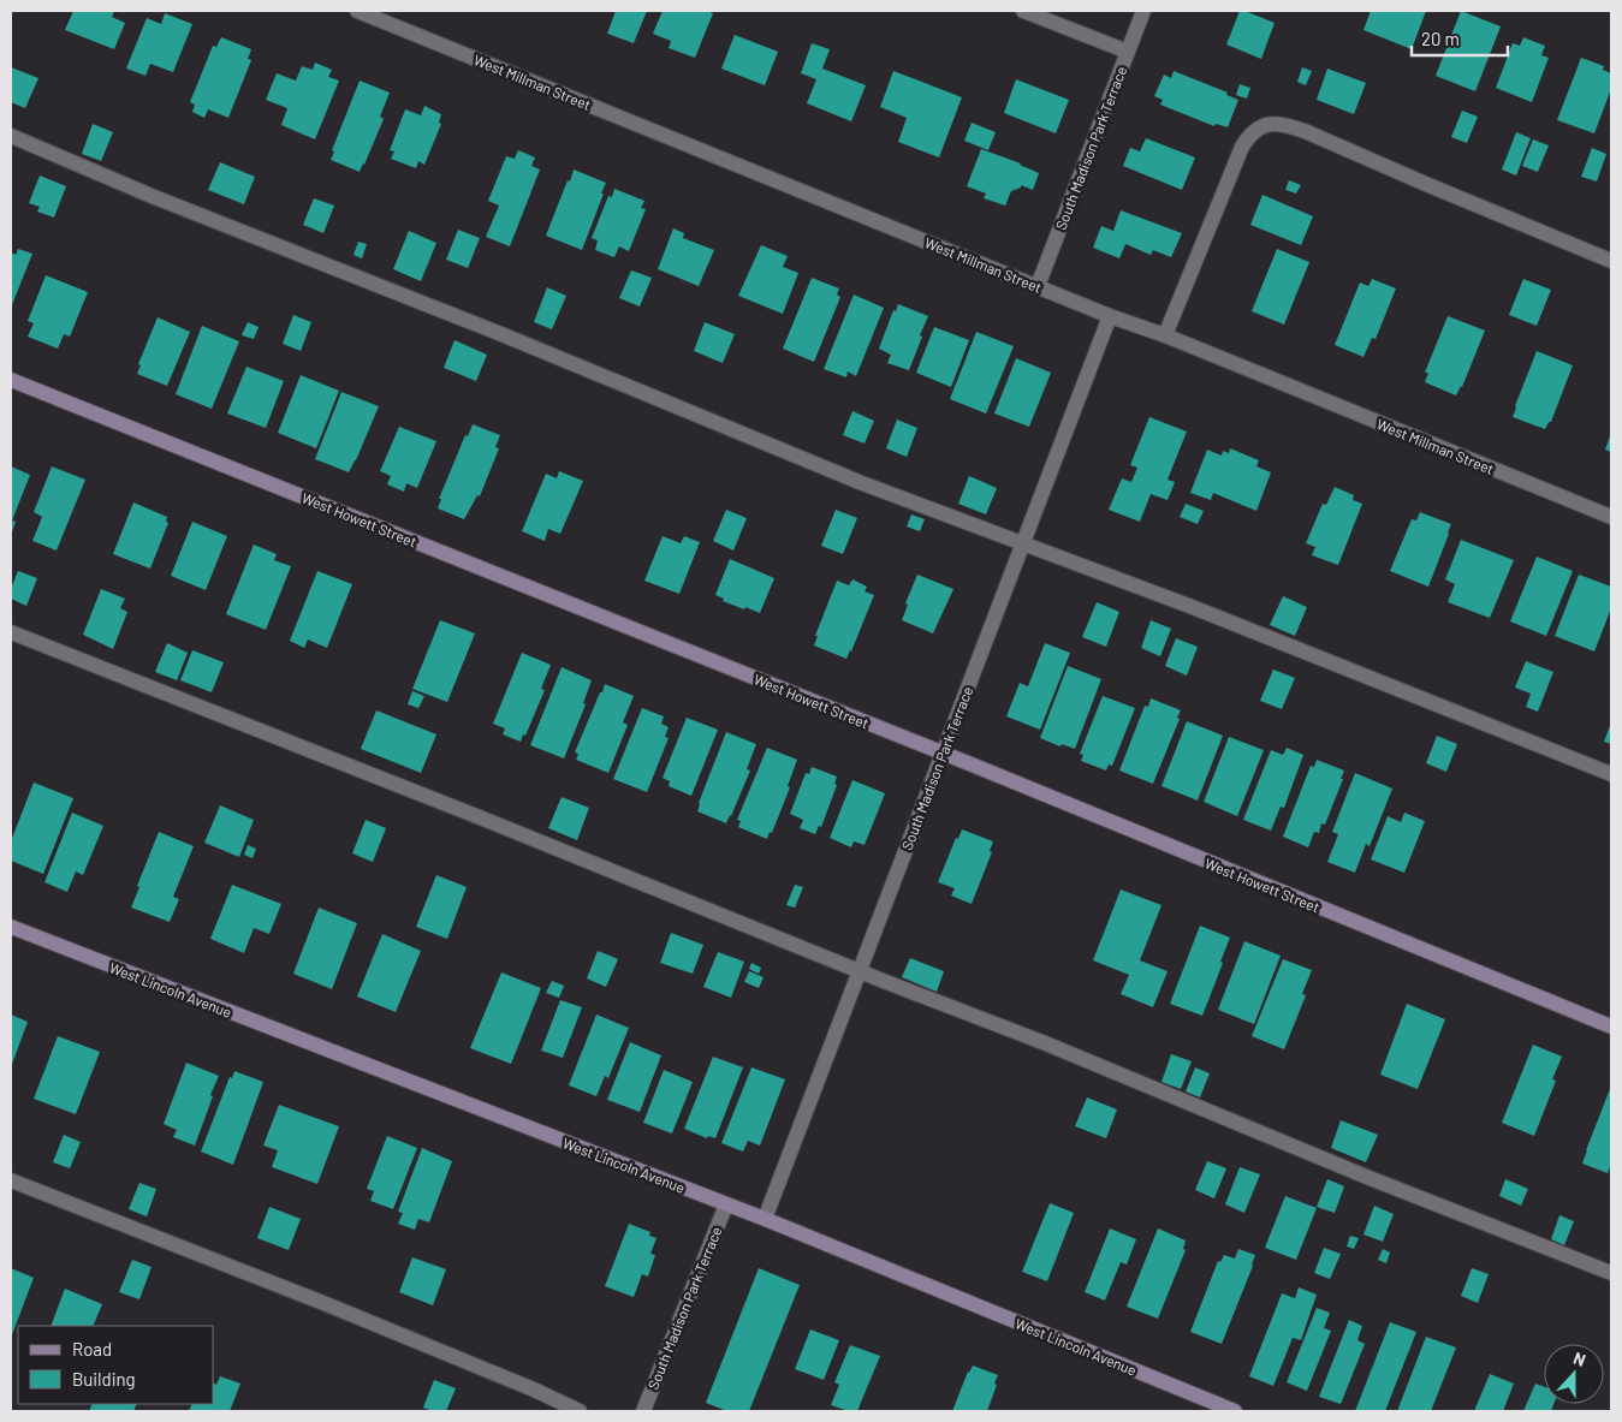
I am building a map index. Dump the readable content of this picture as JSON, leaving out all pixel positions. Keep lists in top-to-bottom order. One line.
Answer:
{"streets":{"main road":["West Howett Street","West Lincoln Avenue"],"street":["West Millman Street","South Madison Park Terrace"]},"crossings":[["West Millman Street","South Madison Park Terrace"],["South Madison Park Terrace","West Howett Street"],["South Madison Park Terrace","West Lincoln Avenue"]],"legend":["Road","Building"],"scale_bar":"20 m","north":"top"}
